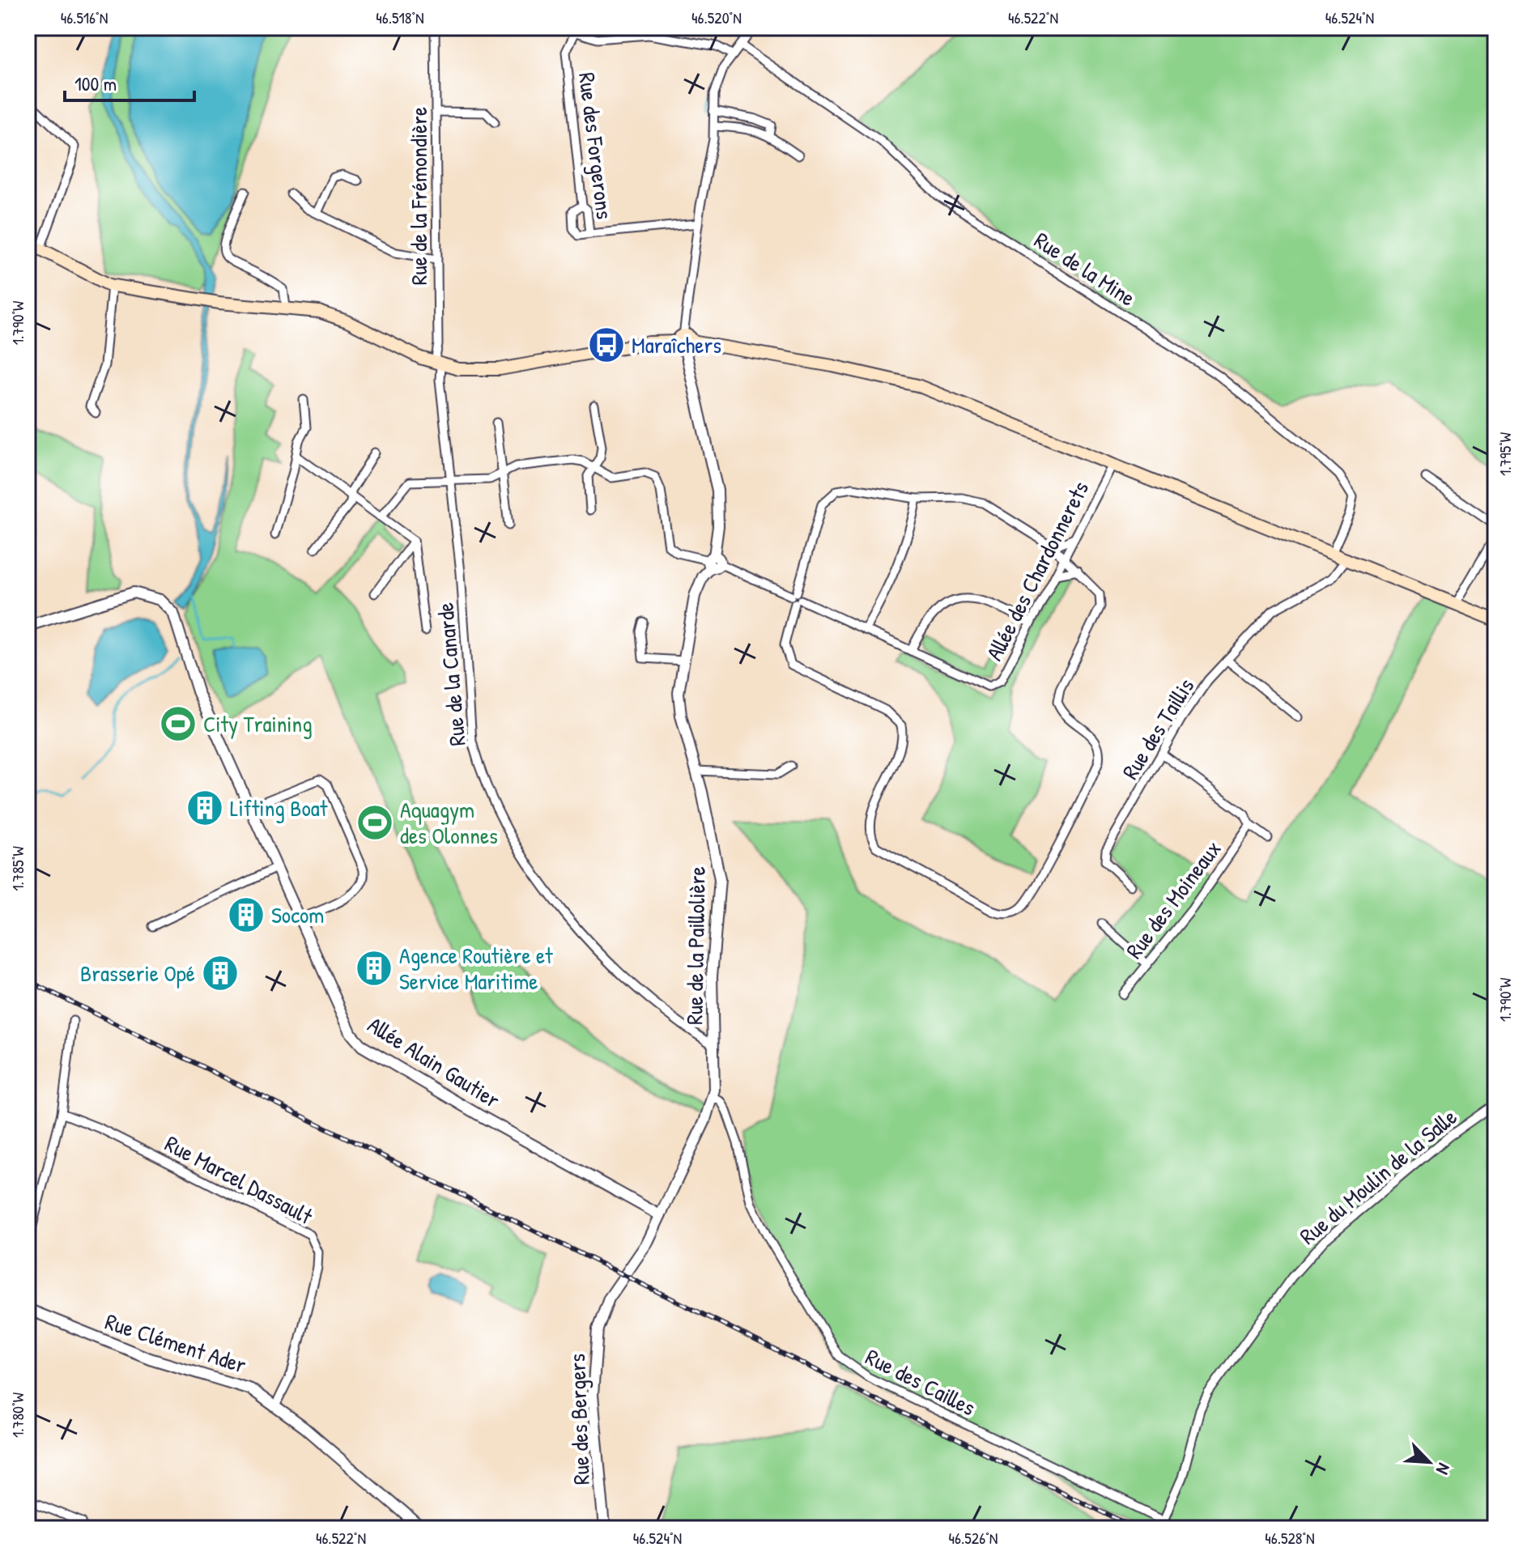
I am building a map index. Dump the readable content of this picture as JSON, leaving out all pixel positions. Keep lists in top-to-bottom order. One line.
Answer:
{"streets":{"street":["Rue des Forgerons","Rue de la Frémondière","Rue de la Mine","Allée des Chardonnerets","Rue de la Canarde","Rue des Taillis","Rue des Moineaux","Rue de la Paillolière","Allée Alain Gautier","Rue du Moulin de la Salle","Rue Marcel Dassault","Rue Clément Ader","Rue des Cailles","Rue des Bergers"]},"crossings":[["Rue de la Frémondière","Rue de la Canarde"],["Rue de la Canarde","Rue de la Paillolière"],["Rue de la Paillolière","Allée Alain Gautier"],["Rue de la Paillolière","Rue des Cailles"],["Rue de la Paillolière","Rue des Bergers"],["Rue du Moulin de la Salle","Rue des Cailles"],["Rue Marcel Dassault","Rue Clément Ader"]],"places":{"bus stop":["Maraîchers"],"sports":["City Training","Aquagym des Olonnes"],"building":["Lifting Boat","Socom","Agence Routière et Service Maritime","Brasserie Opé"]},"scale_bar":"100 m","north":"bottom right","coordinates":["46.516°N","46.518°N","46.520°N","46.522°N","46.524°N","1.790°W","1.795°W","1.785°W","1.780°W","46.526°N","46.528°N"]}
